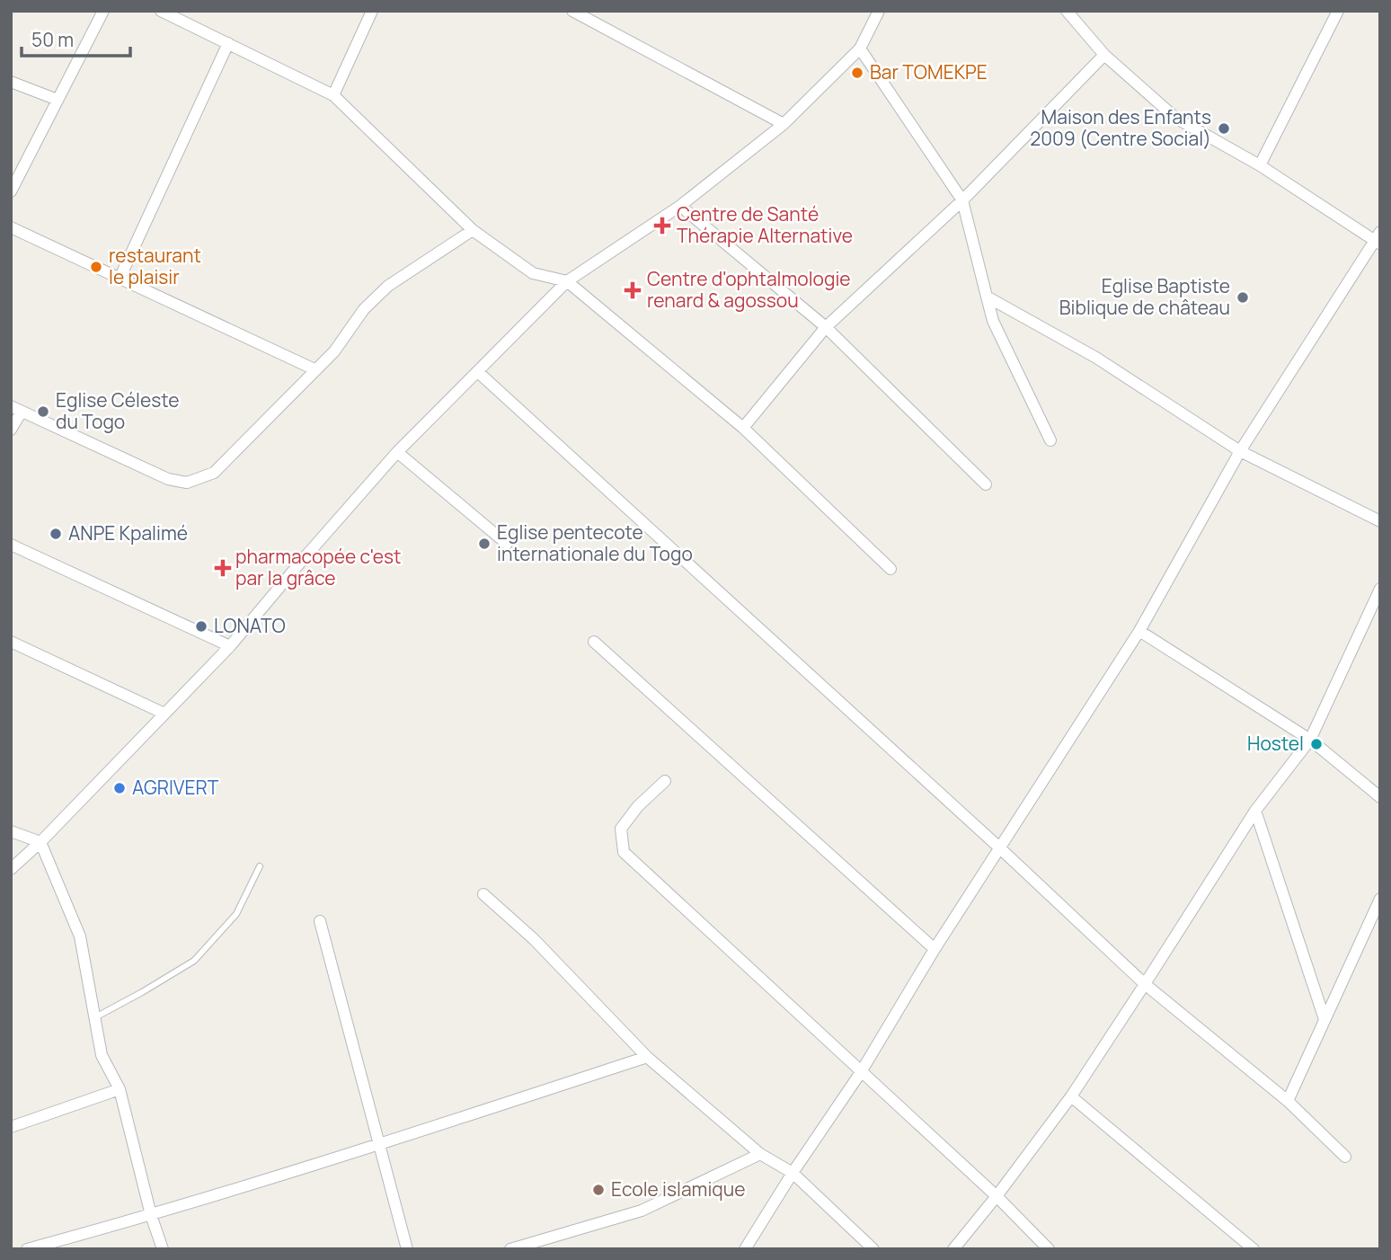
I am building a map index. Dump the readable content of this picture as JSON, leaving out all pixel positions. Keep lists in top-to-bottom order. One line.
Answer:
{"places":{"other":["Bar TOMEKPE","Maison des Enfants 2009 (Centre Social)","restaurant le plaisir","Eglise Baptiste Biblique de château","Eglise Céleste du Togo","ANPE Kpalimé","Eglise pentecote internationale du Togo","LONATO","Hostel","AGRIVERT","Ecole islamique"],"health":["Centre de Santé Thérapie Alternative","Centre d'ophtalmologie renard & agossou","pharmacopée c'est par la grâce"]},"scale_bar":"50 m"}
